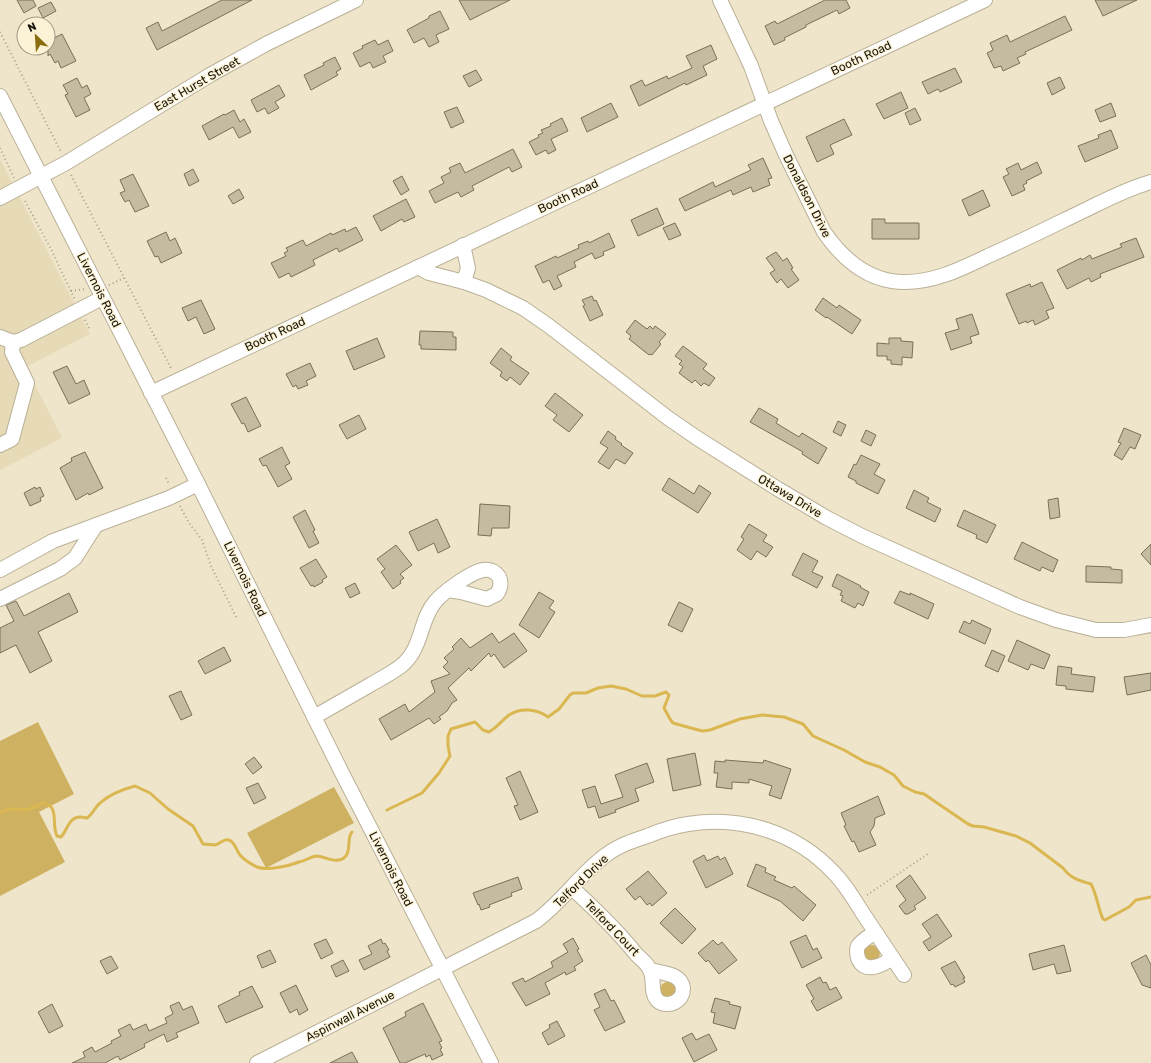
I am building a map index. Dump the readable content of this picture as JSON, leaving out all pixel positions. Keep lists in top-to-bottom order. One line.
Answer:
{"streets":{"street":["Booth Road","East Hurst Street","Donaldson Drive","Livernois Road","Ottawa Drive","Telford Drive","Telford Court","Aspinwall Avenue"]},"crossings":[["Booth Road","Donaldson Drive"],["Booth Road","Livernois Road"],["Booth Road","Ottawa Drive"],["East Hurst Street","Livernois Road"],["Livernois Road","Telford Drive"],["Livernois Road","Aspinwall Avenue"],["Telford Drive","Telford Court"],["Telford Drive","Aspinwall Avenue"]],"north":"top left"}
